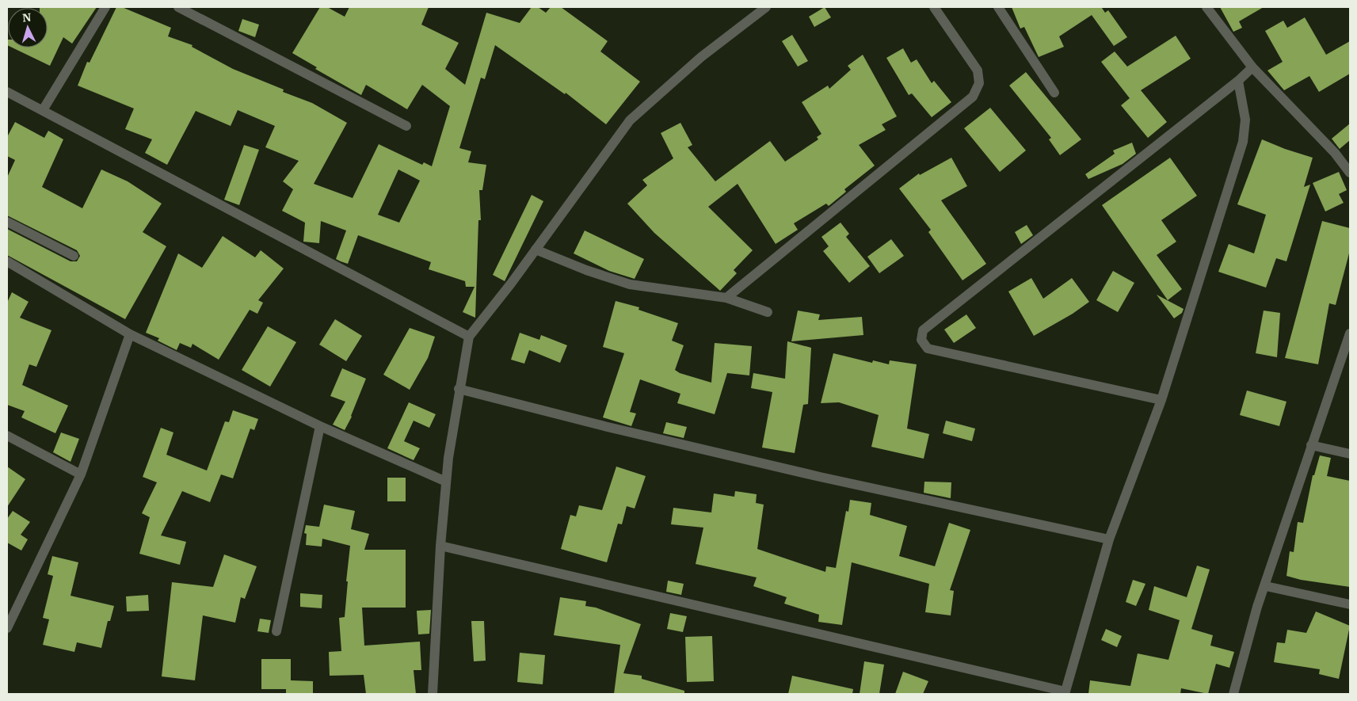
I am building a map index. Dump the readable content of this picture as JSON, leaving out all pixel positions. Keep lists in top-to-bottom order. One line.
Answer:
{"north":"top"}
